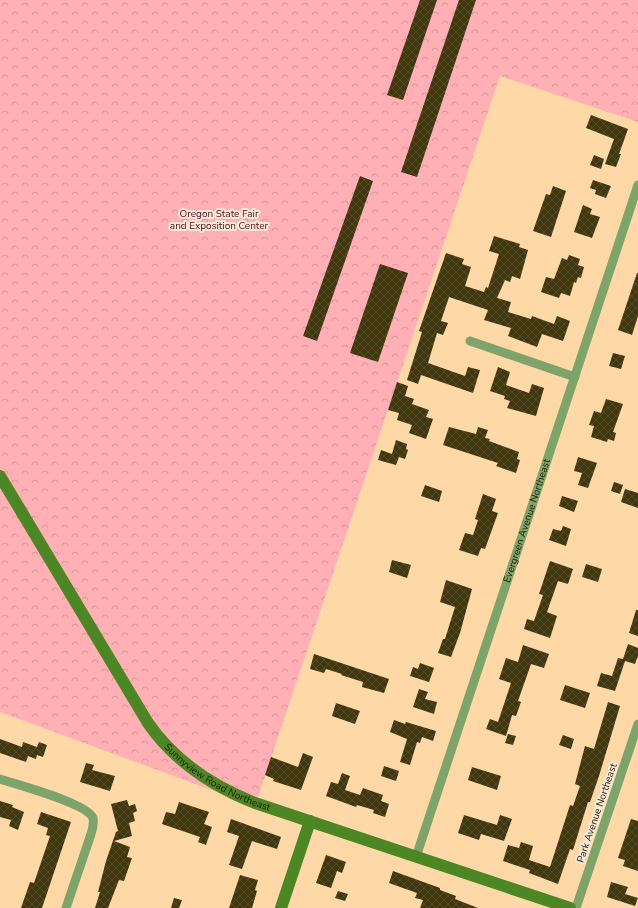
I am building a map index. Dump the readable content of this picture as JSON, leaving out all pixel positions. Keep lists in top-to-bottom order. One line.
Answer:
{"streets":{"main road":["Sunnyview Road Northeast"],"street":["Evergreen Avenue Northeast","Park Avenue Northeast"]},"crossings":[["Evergreen Avenue Northeast","Sunnyview Road Northeast"]],"parks":["Oregon State Fair and Exposition Center"]}
